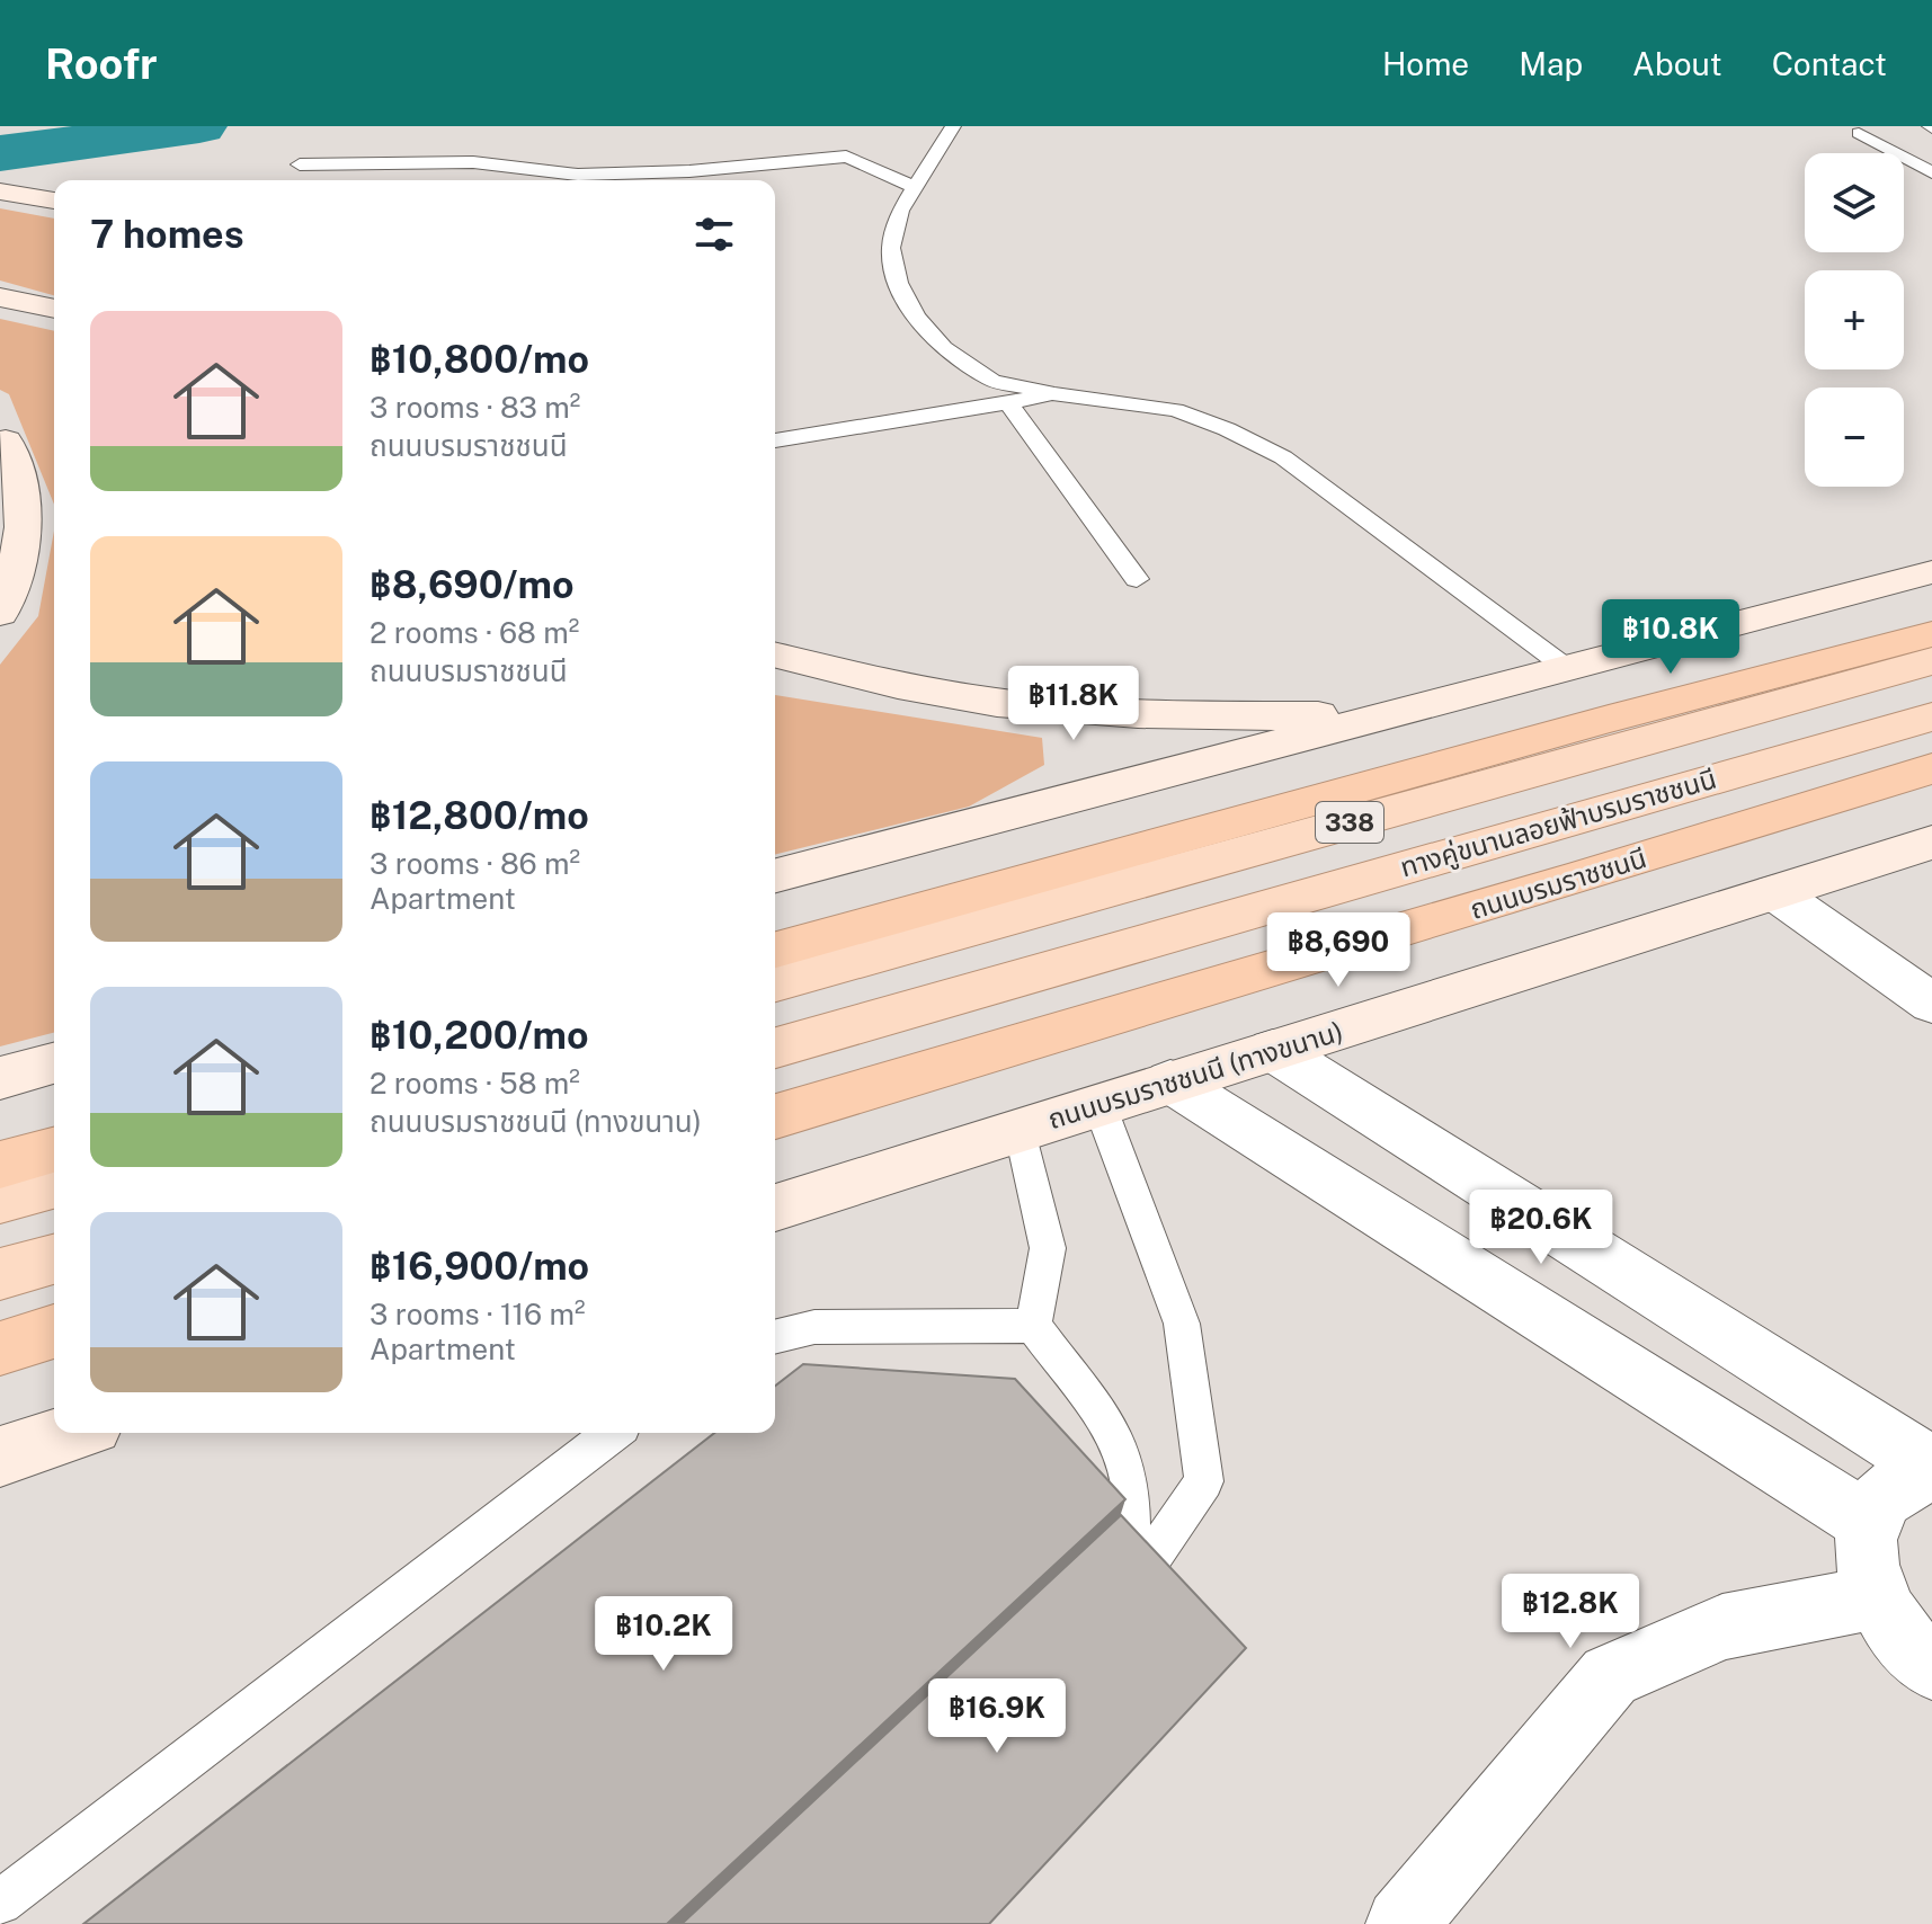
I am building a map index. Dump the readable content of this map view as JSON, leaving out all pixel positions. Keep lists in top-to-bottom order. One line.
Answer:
{"streets":{"highway":["338","ถนนบรมราชชนนี"],"main road":["ทางคู่ขนานลอยฟ้าบรมราชชนนี","ถนนบรมราชชนนี (ทางขนาน)"]},"page":{"header":"Roofr","nav":["Home","Map","About","Contact"],"map_buttons":["+","−"],"heading":"7 homes","list":[{"name":"฿10,800/mo","note":"3 rooms · 83 m² · ถนนบรมราชชนนี"},{"name":"฿8,690/mo","note":"2 rooms · 68 m² · ถนนบรมราชชนนี"},{"name":"฿12,800/mo","note":"3 rooms · 86 m² · Apartment"},{"name":"฿10,200/mo","note":"2 rooms · 58 m² · ถนนบรมราชชนนี (ทางขนาน)"},{"name":"฿16,900/mo","note":"3 rooms · 116 m² · Apartment"}],"price":["฿10.8K","฿11.8K","฿8,690","฿20.6K","฿12.8K","฿10.2K","฿16.9K"]}}
